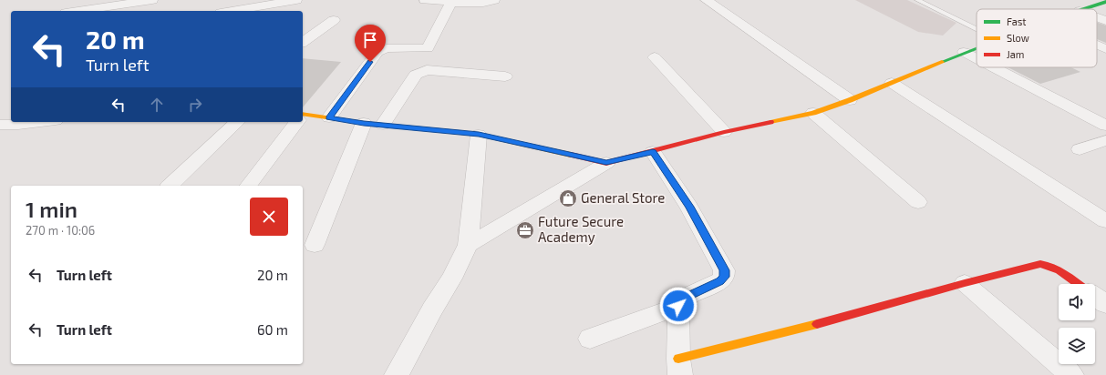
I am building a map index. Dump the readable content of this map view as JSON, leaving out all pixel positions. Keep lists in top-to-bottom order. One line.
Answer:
{"places":{"shop":["General Store"],"office":["Future Secure Academy"]},"legend":["Fast","Slow","Jam"],"page":{"turn":["20 m","Turn left"],"heading":["1 min","270 m · 10:06"],"list":[{"name":"Turn left","value":"20 m"},{"name":"Turn left","value":"60 m"}]}}
